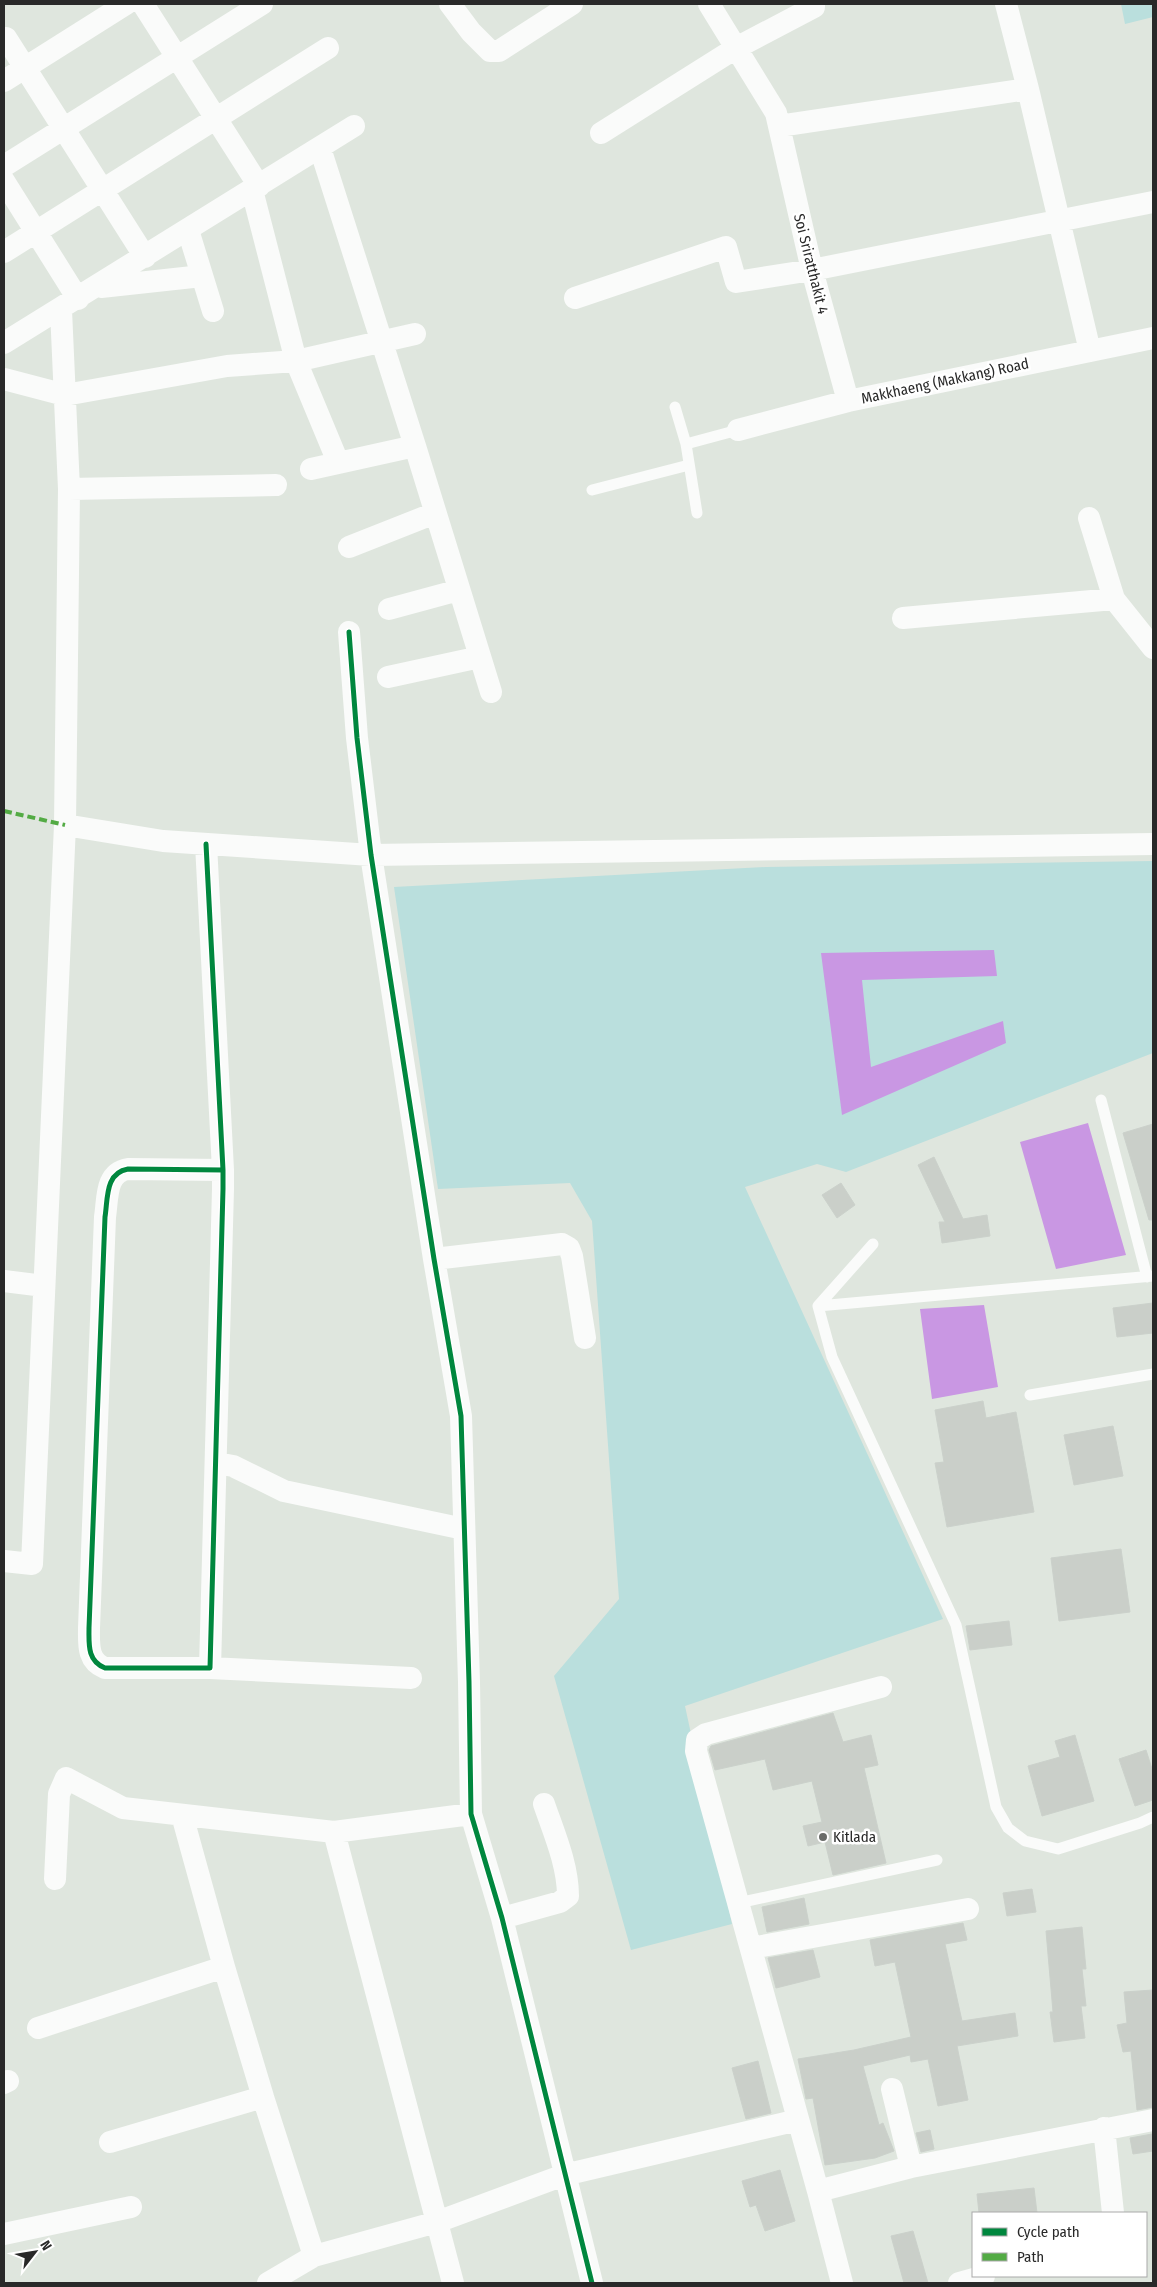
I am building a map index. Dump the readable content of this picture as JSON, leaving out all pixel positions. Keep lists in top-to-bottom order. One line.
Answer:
{"streets":{"street":["Soi Sriratthakit 4","Makkhaeng (Makkang) Road"]},"crossings":[["Soi Sriratthakit 4","Makkhaeng (Makkang) Road"]],"places":["Kitlada"],"legend":["Cycle path","Path"],"north":"top right"}
